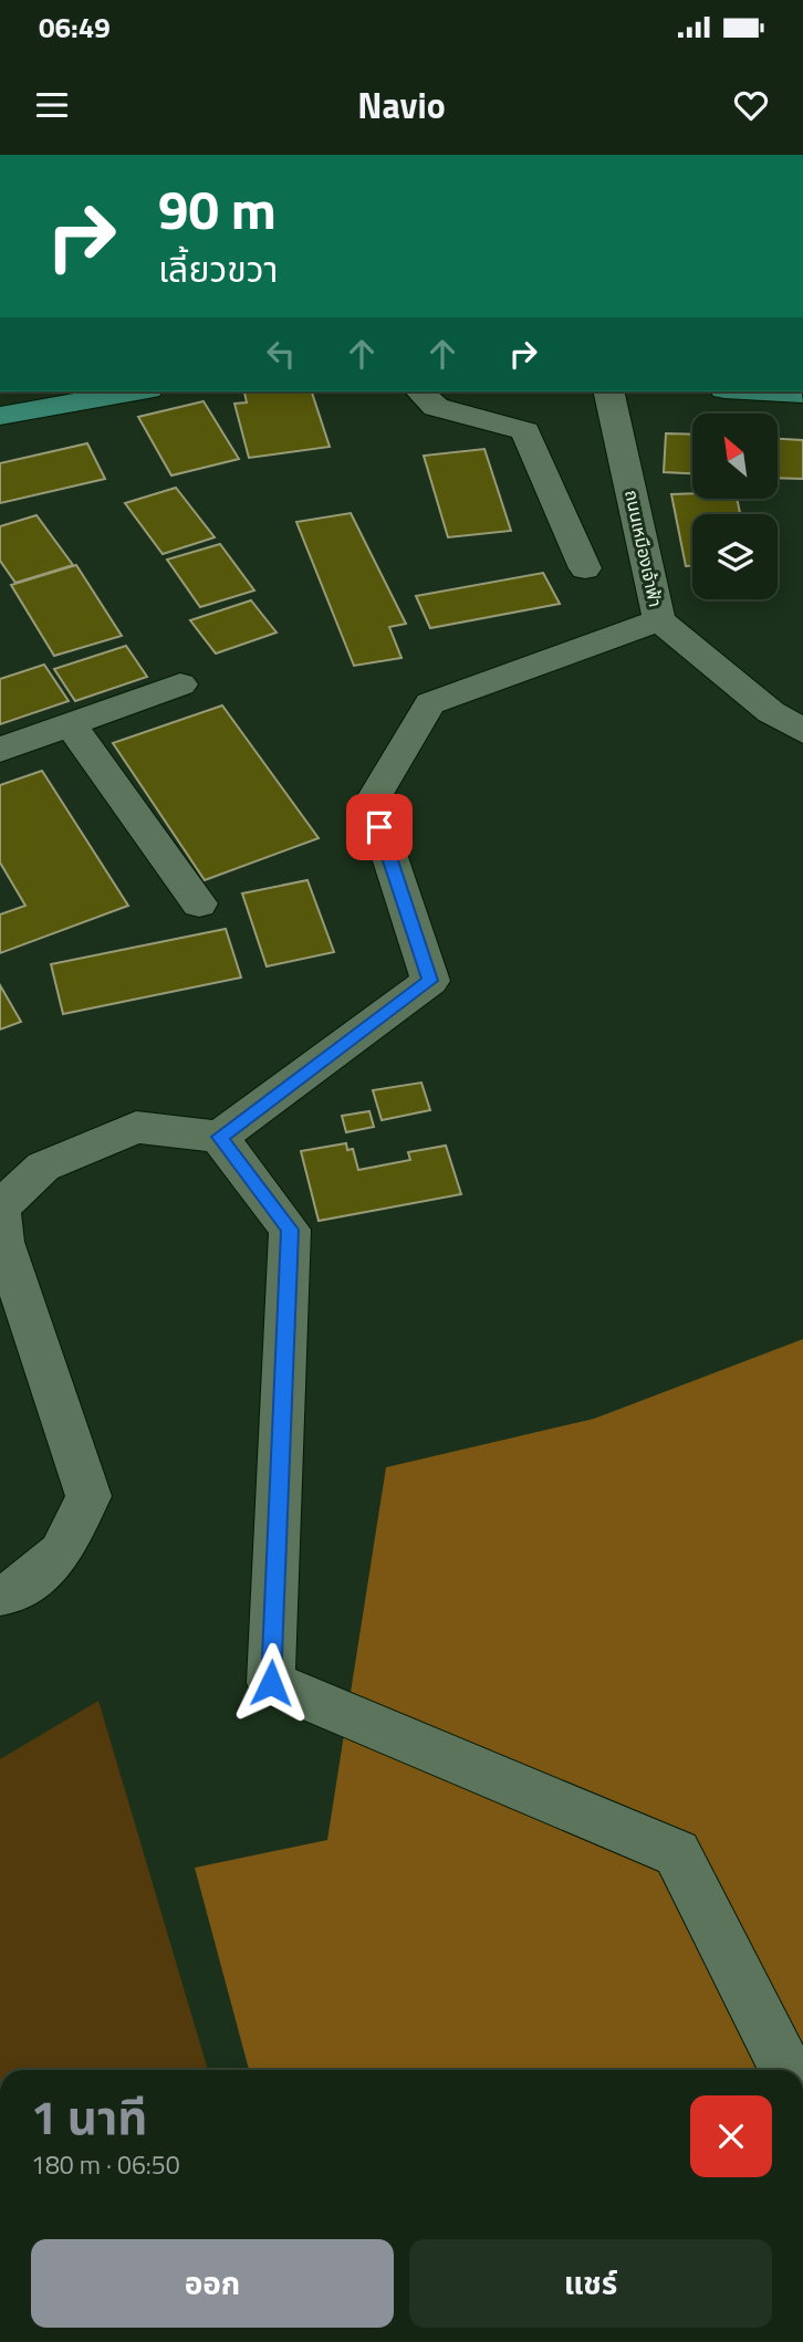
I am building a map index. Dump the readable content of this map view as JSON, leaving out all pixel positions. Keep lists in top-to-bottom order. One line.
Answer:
{"streets":{"street":["ถนนเหมืองเจ้าฟ้า"]},"north":"top left","page":{"status":"06:49","header":"Navio","turn":["90 m","เลี้ยวขวา"],"heading":["1 นาที","180 m · 06:50"],"buttons":["ออก","แชร์"]}}
